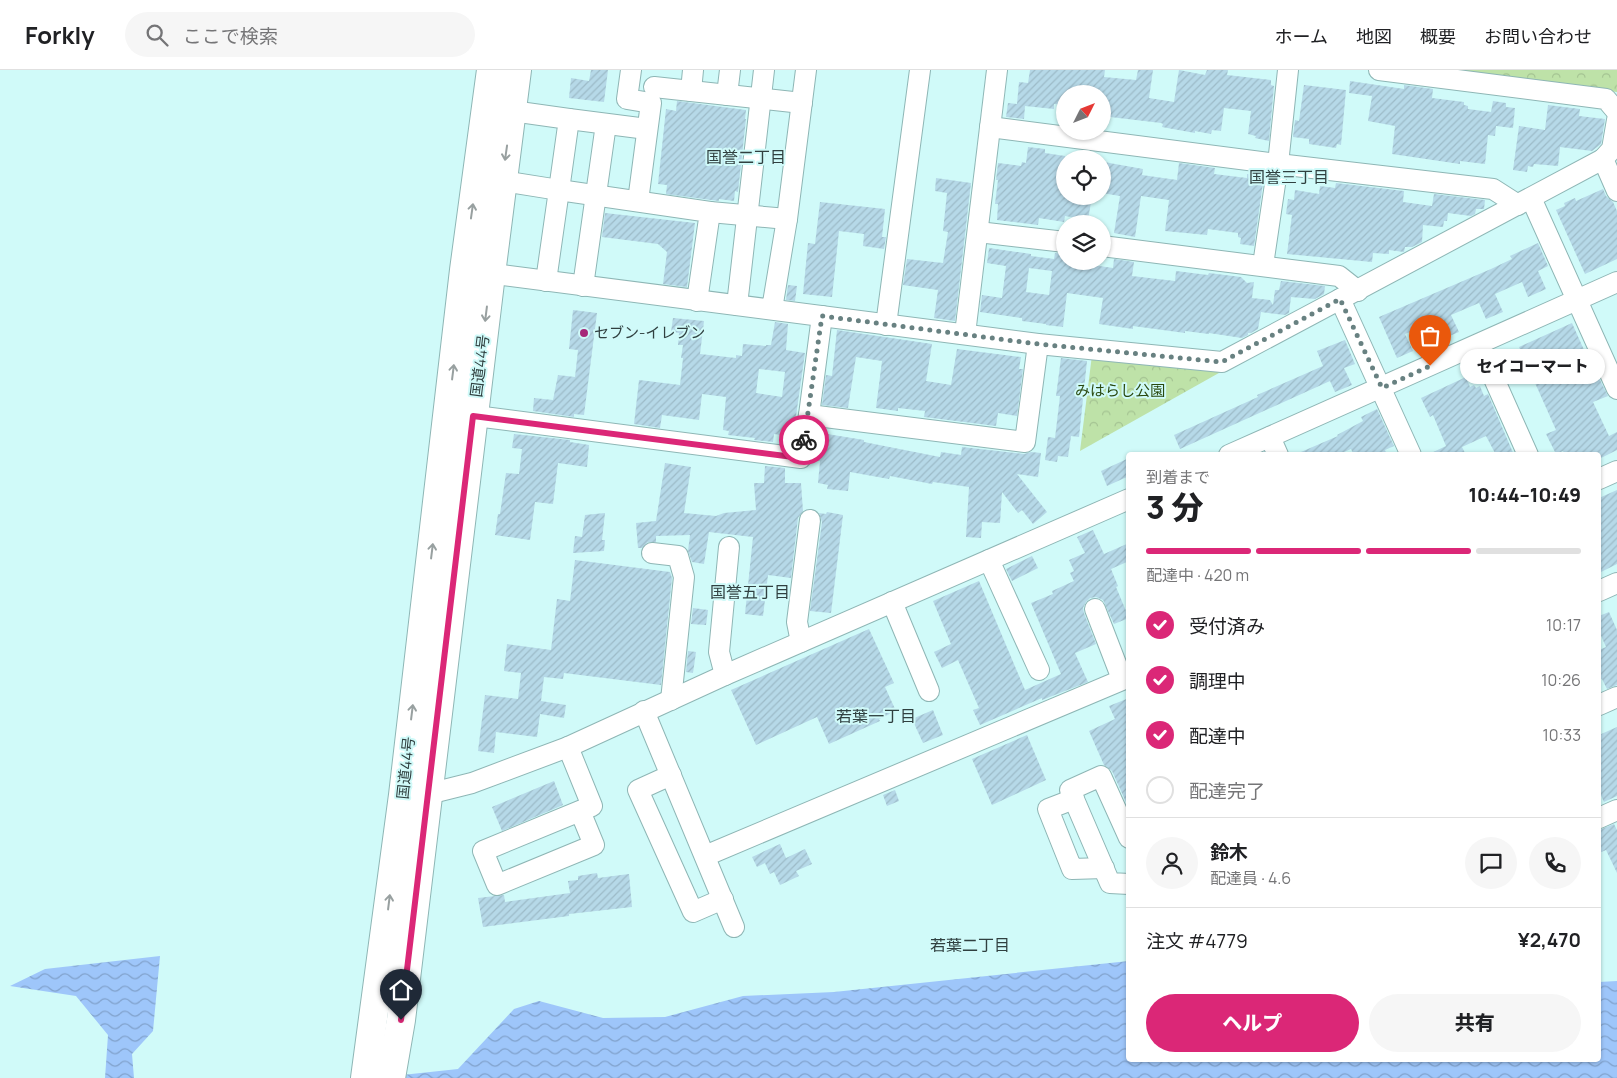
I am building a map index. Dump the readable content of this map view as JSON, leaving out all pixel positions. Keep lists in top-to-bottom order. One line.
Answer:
{"streets":{"highway":["国道44号"]},"districts":["国誉二丁目","国誉三丁目","国誉五丁目","若葉一丁目","若葉二丁目"],"parks":["みはらし公園"],"places":["セブン-イレブン","セイコーマート"],"north":"top right","page":{"header":"Forkly","search":"ここで検索","nav":["ホーム","地図","概要","お問い合わせ"],"bubble":"セイコーマート","heading":["3 分","到着まで","10:44–10:49"],"panel":["鈴木","配達員 · 4.6","注文 #4779","¥2,470"],"bar":"配達中 · 420 m","list":[["受付済み","10:17"],["調理中","10:26"],["配達中","10:33"],"配達完了"],"buttons":["ヘルプ","共有"]}}
